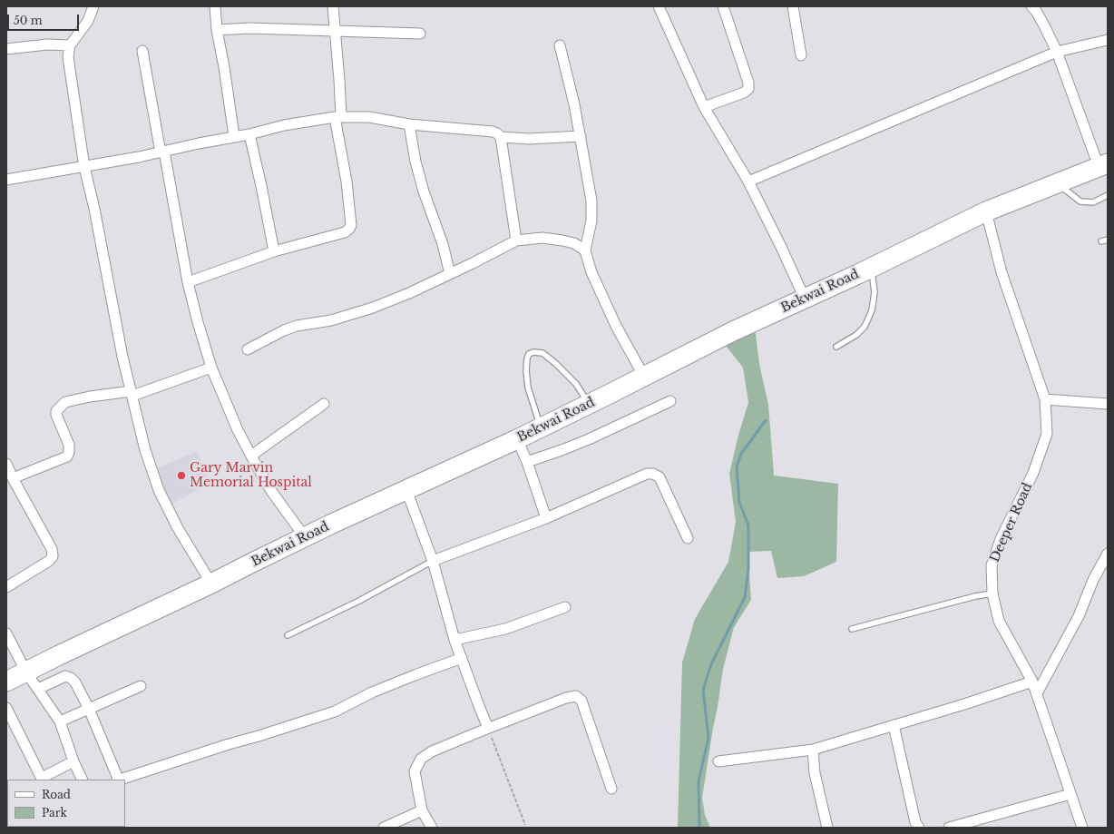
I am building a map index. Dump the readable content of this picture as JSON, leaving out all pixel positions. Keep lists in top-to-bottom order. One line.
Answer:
{"streets":{"highway":["Bekwai Road"],"street":["Deeper Road"]},"crossings":[["Bekwai Road","Deeper Road"]],"places":["Gary Marvin Memorial Hospital"],"legend":["Road","Park"],"scale_bar":"50 m"}
